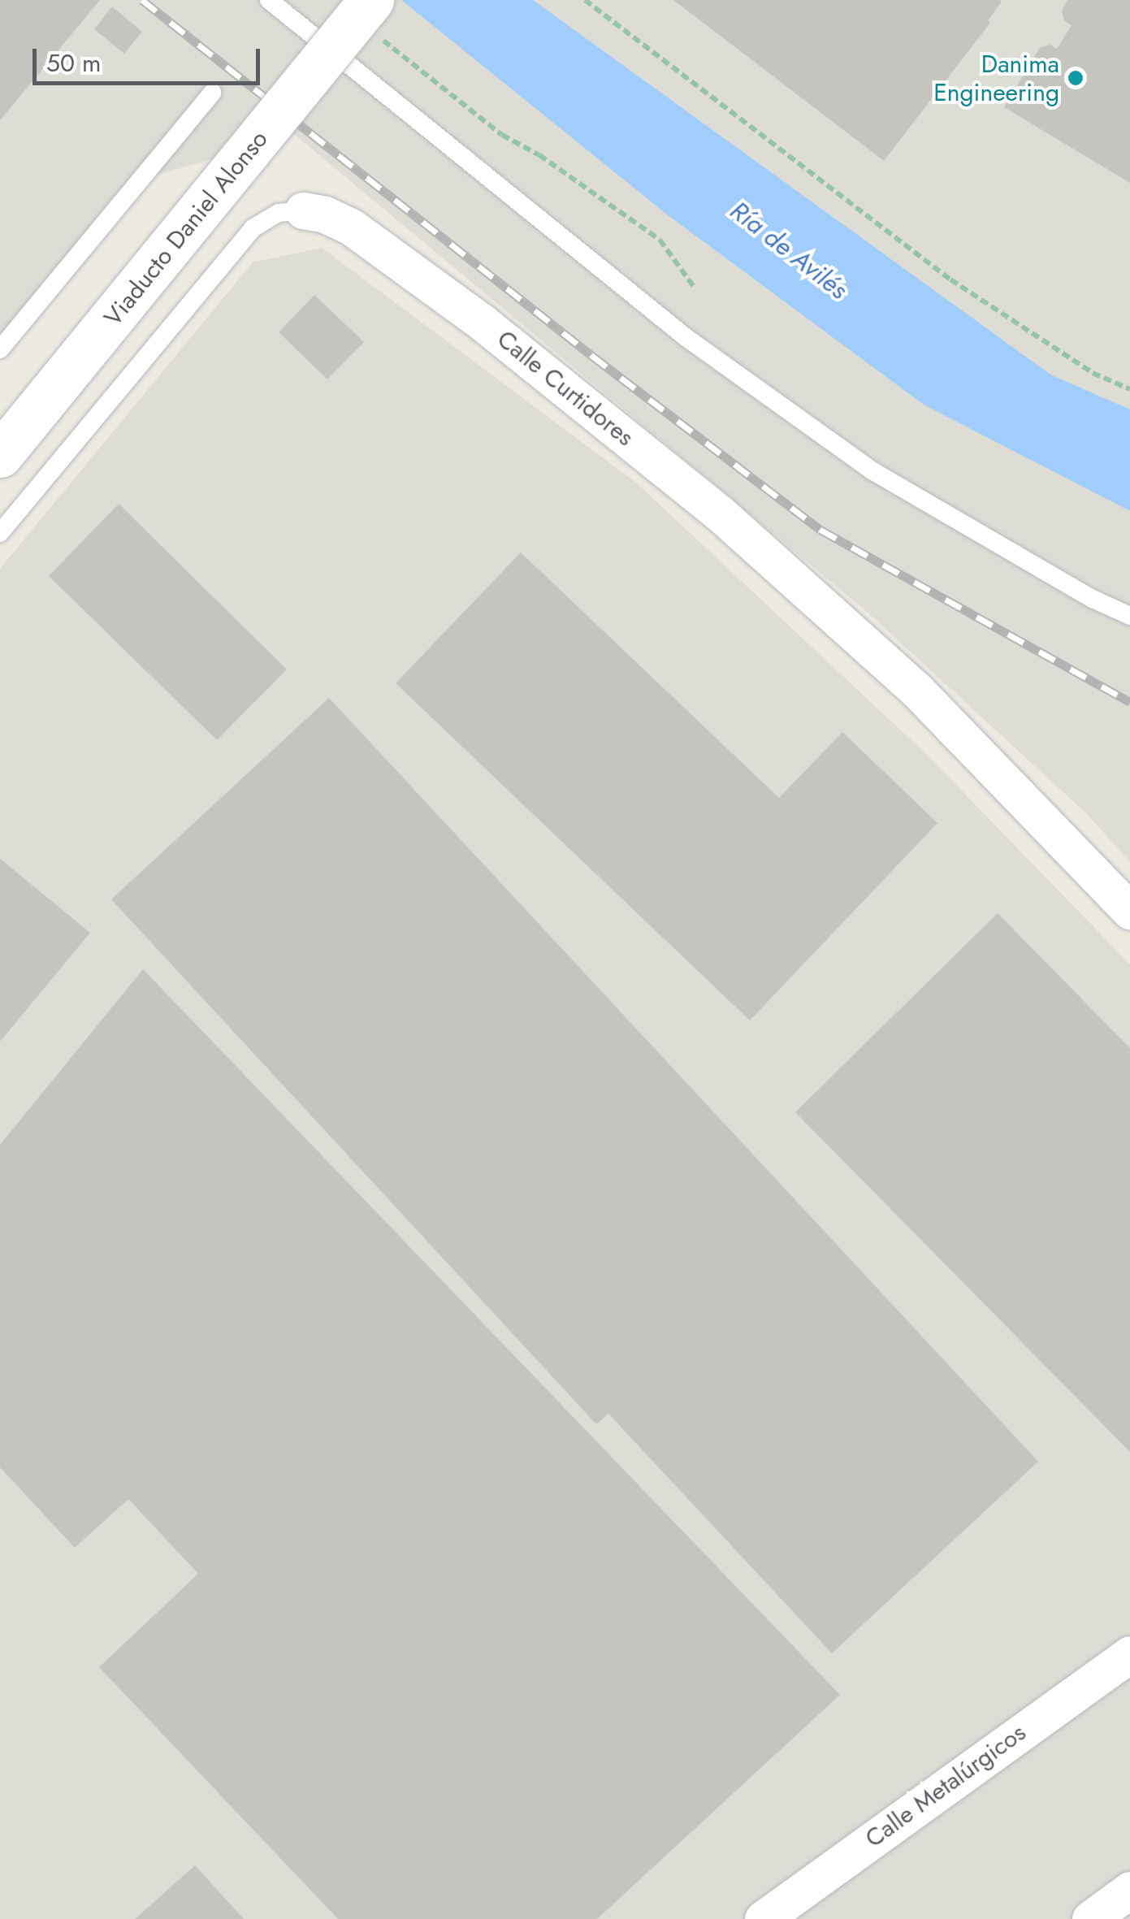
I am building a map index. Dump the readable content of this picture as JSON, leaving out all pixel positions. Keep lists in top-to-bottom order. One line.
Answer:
{"streets":{"main road":["Viaducto Daniel Alonso"],"street":["Calle Curtidores","Calle Metalúrgicos"]},"water":["Ría de Avilés"],"places":["Danima Engineering"],"scale_bar":"50 m"}
